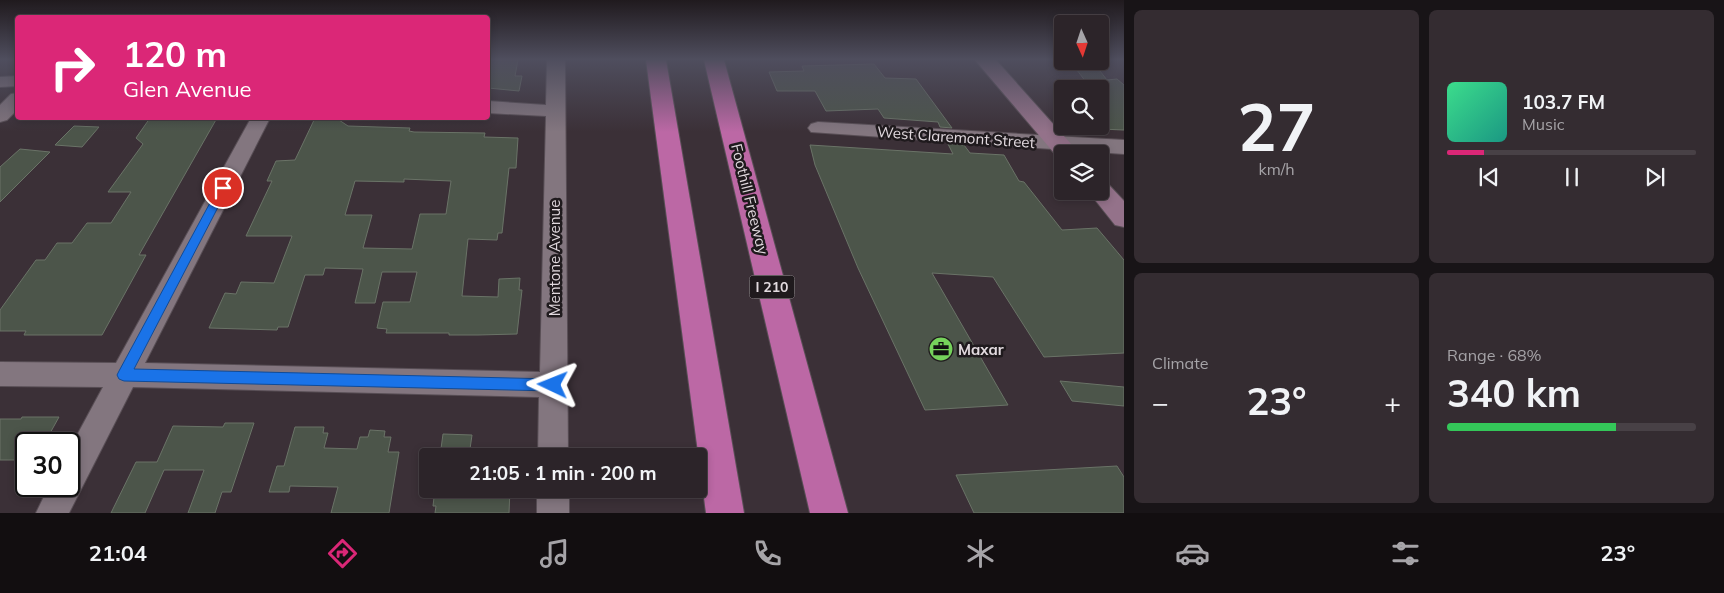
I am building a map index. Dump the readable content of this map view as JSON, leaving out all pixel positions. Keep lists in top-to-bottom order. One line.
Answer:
{"streets":{"highway":["Foothill Freeway","I 210"],"street":["West Claremont Street","Mentone Avenue"]},"places":{"office":["Maxar"]},"north":"bottom","page":{"tile":[["27","km/h"],"Climate",["Range · 68%","340 km"]],"turn":["120 m","Glen Avenue"],"song":["103.7 FM","Music"],"heat":["−","23°","+"],"limit":"30","trip":"21:05 · 1 min · 200 m","tabs":["21:04","23°"]}}
